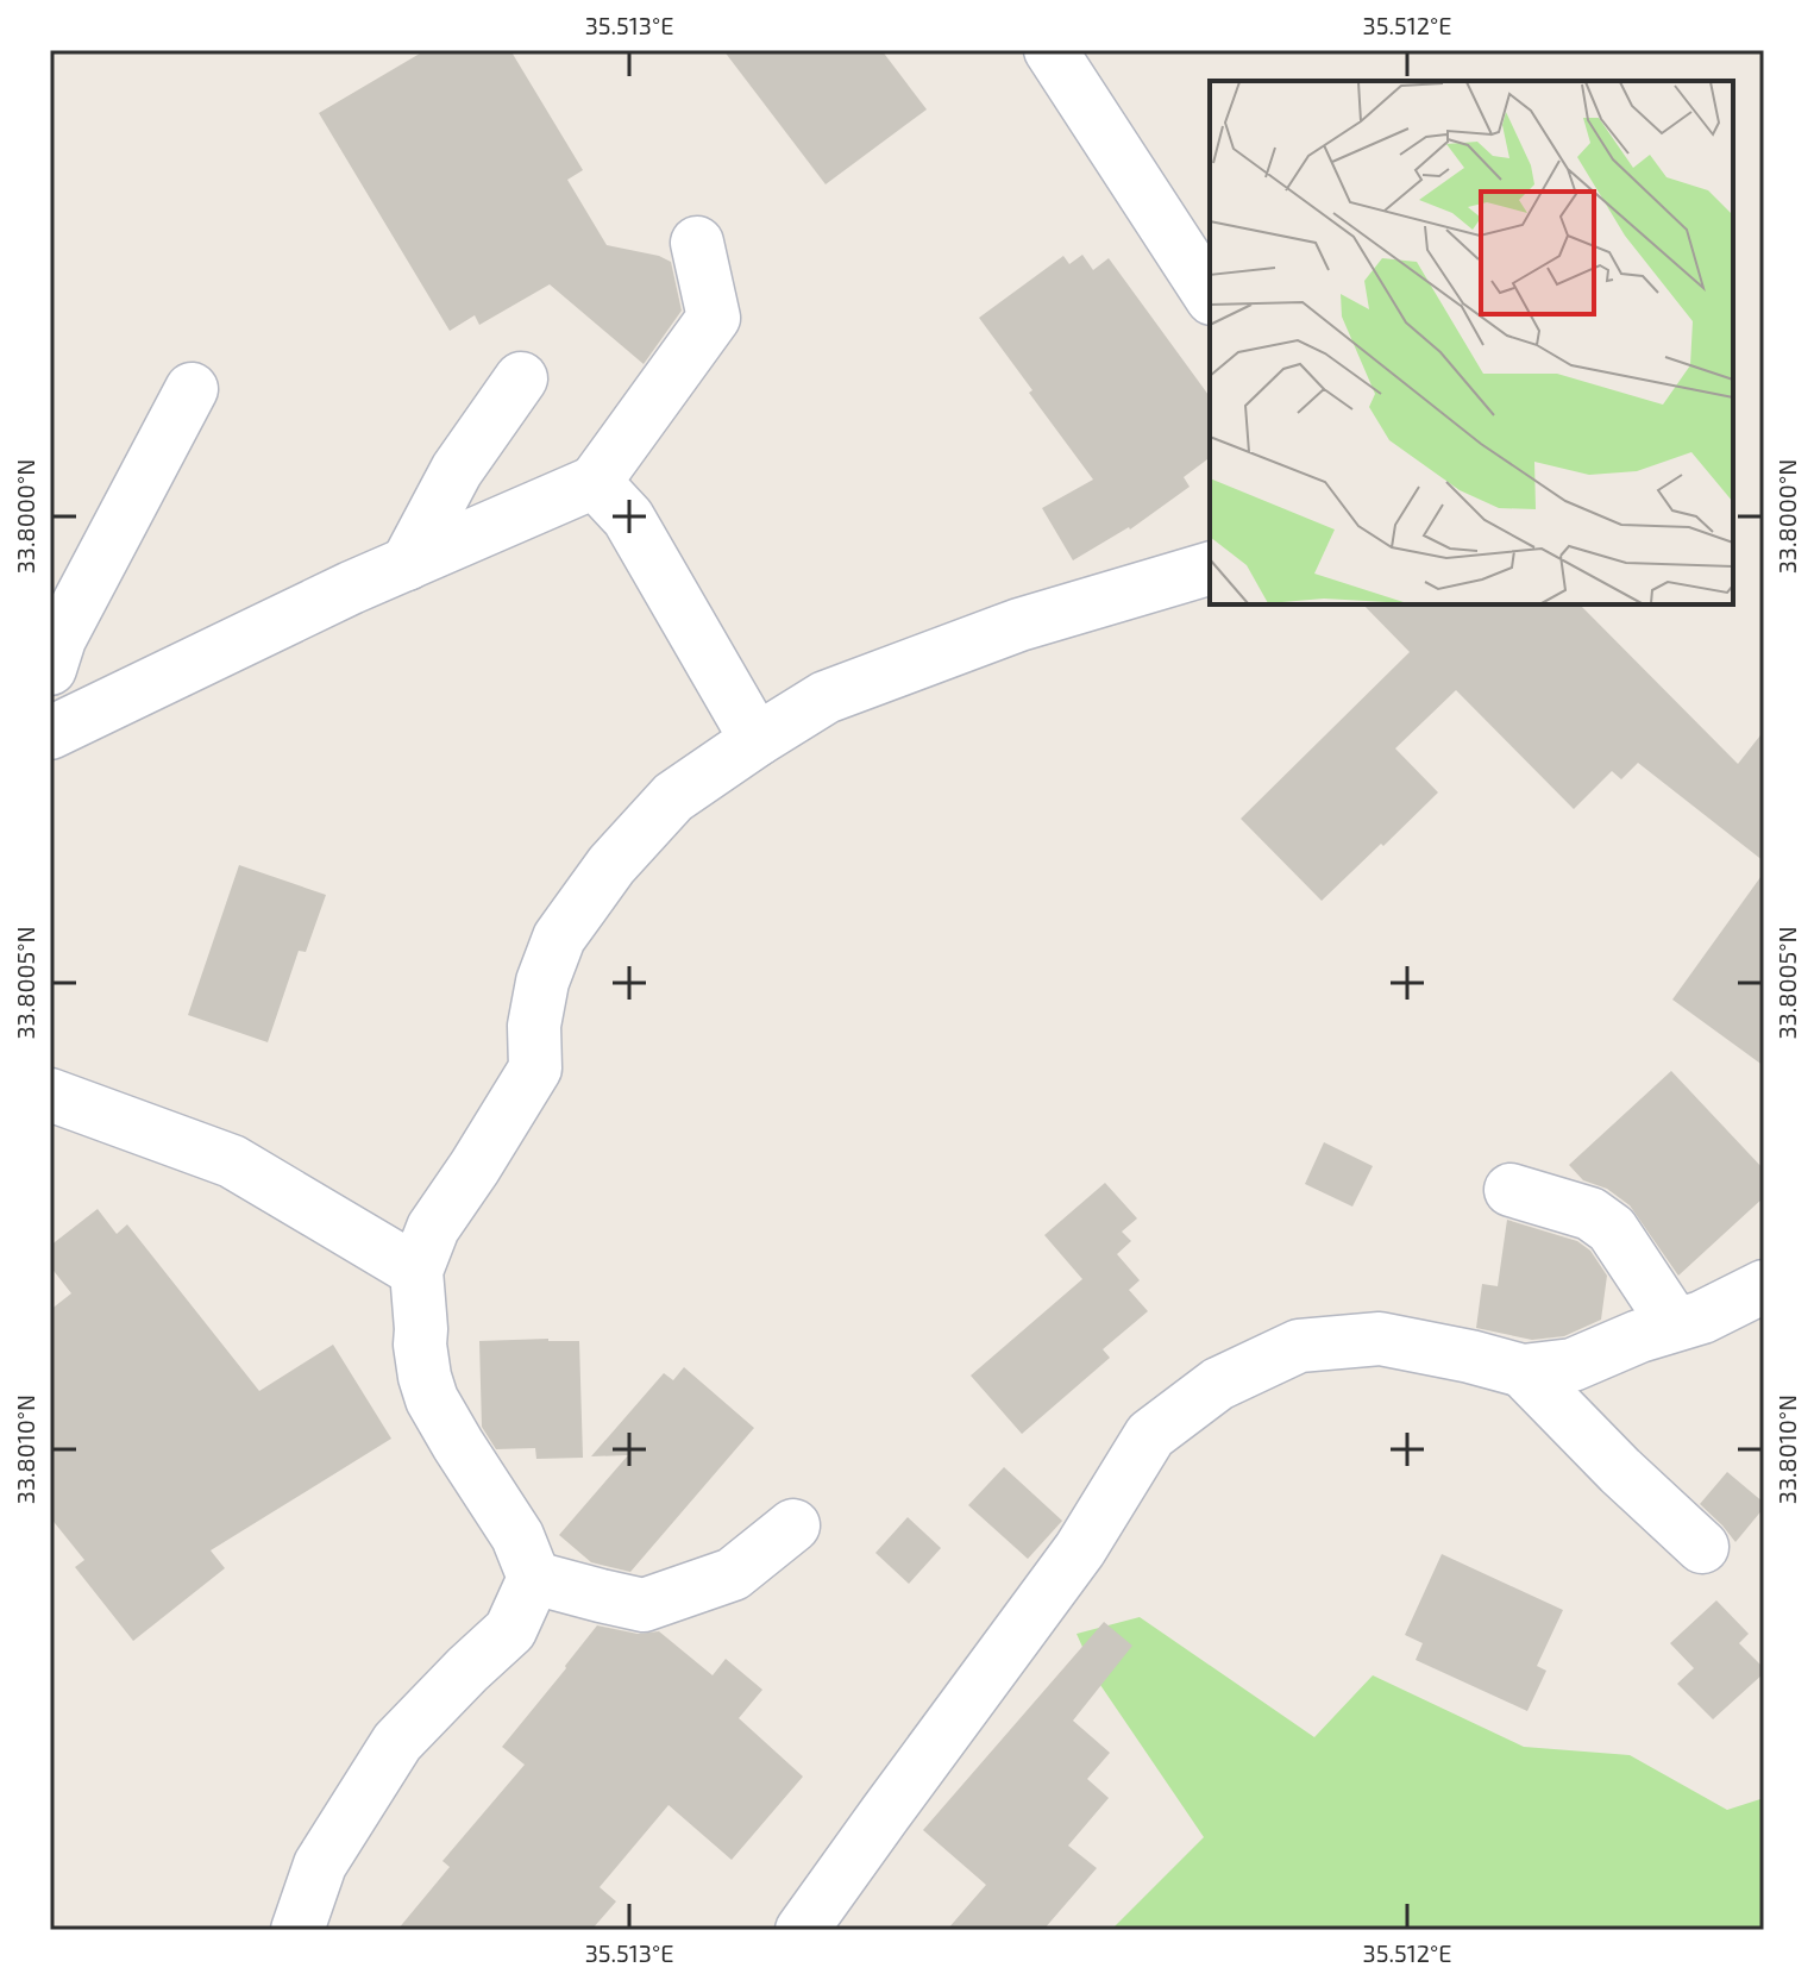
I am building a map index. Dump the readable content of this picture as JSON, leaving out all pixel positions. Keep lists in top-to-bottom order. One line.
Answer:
{"coordinates":["35.513°E","35.512°E","33.8000°N","33.8005°N","33.8010°N"]}
